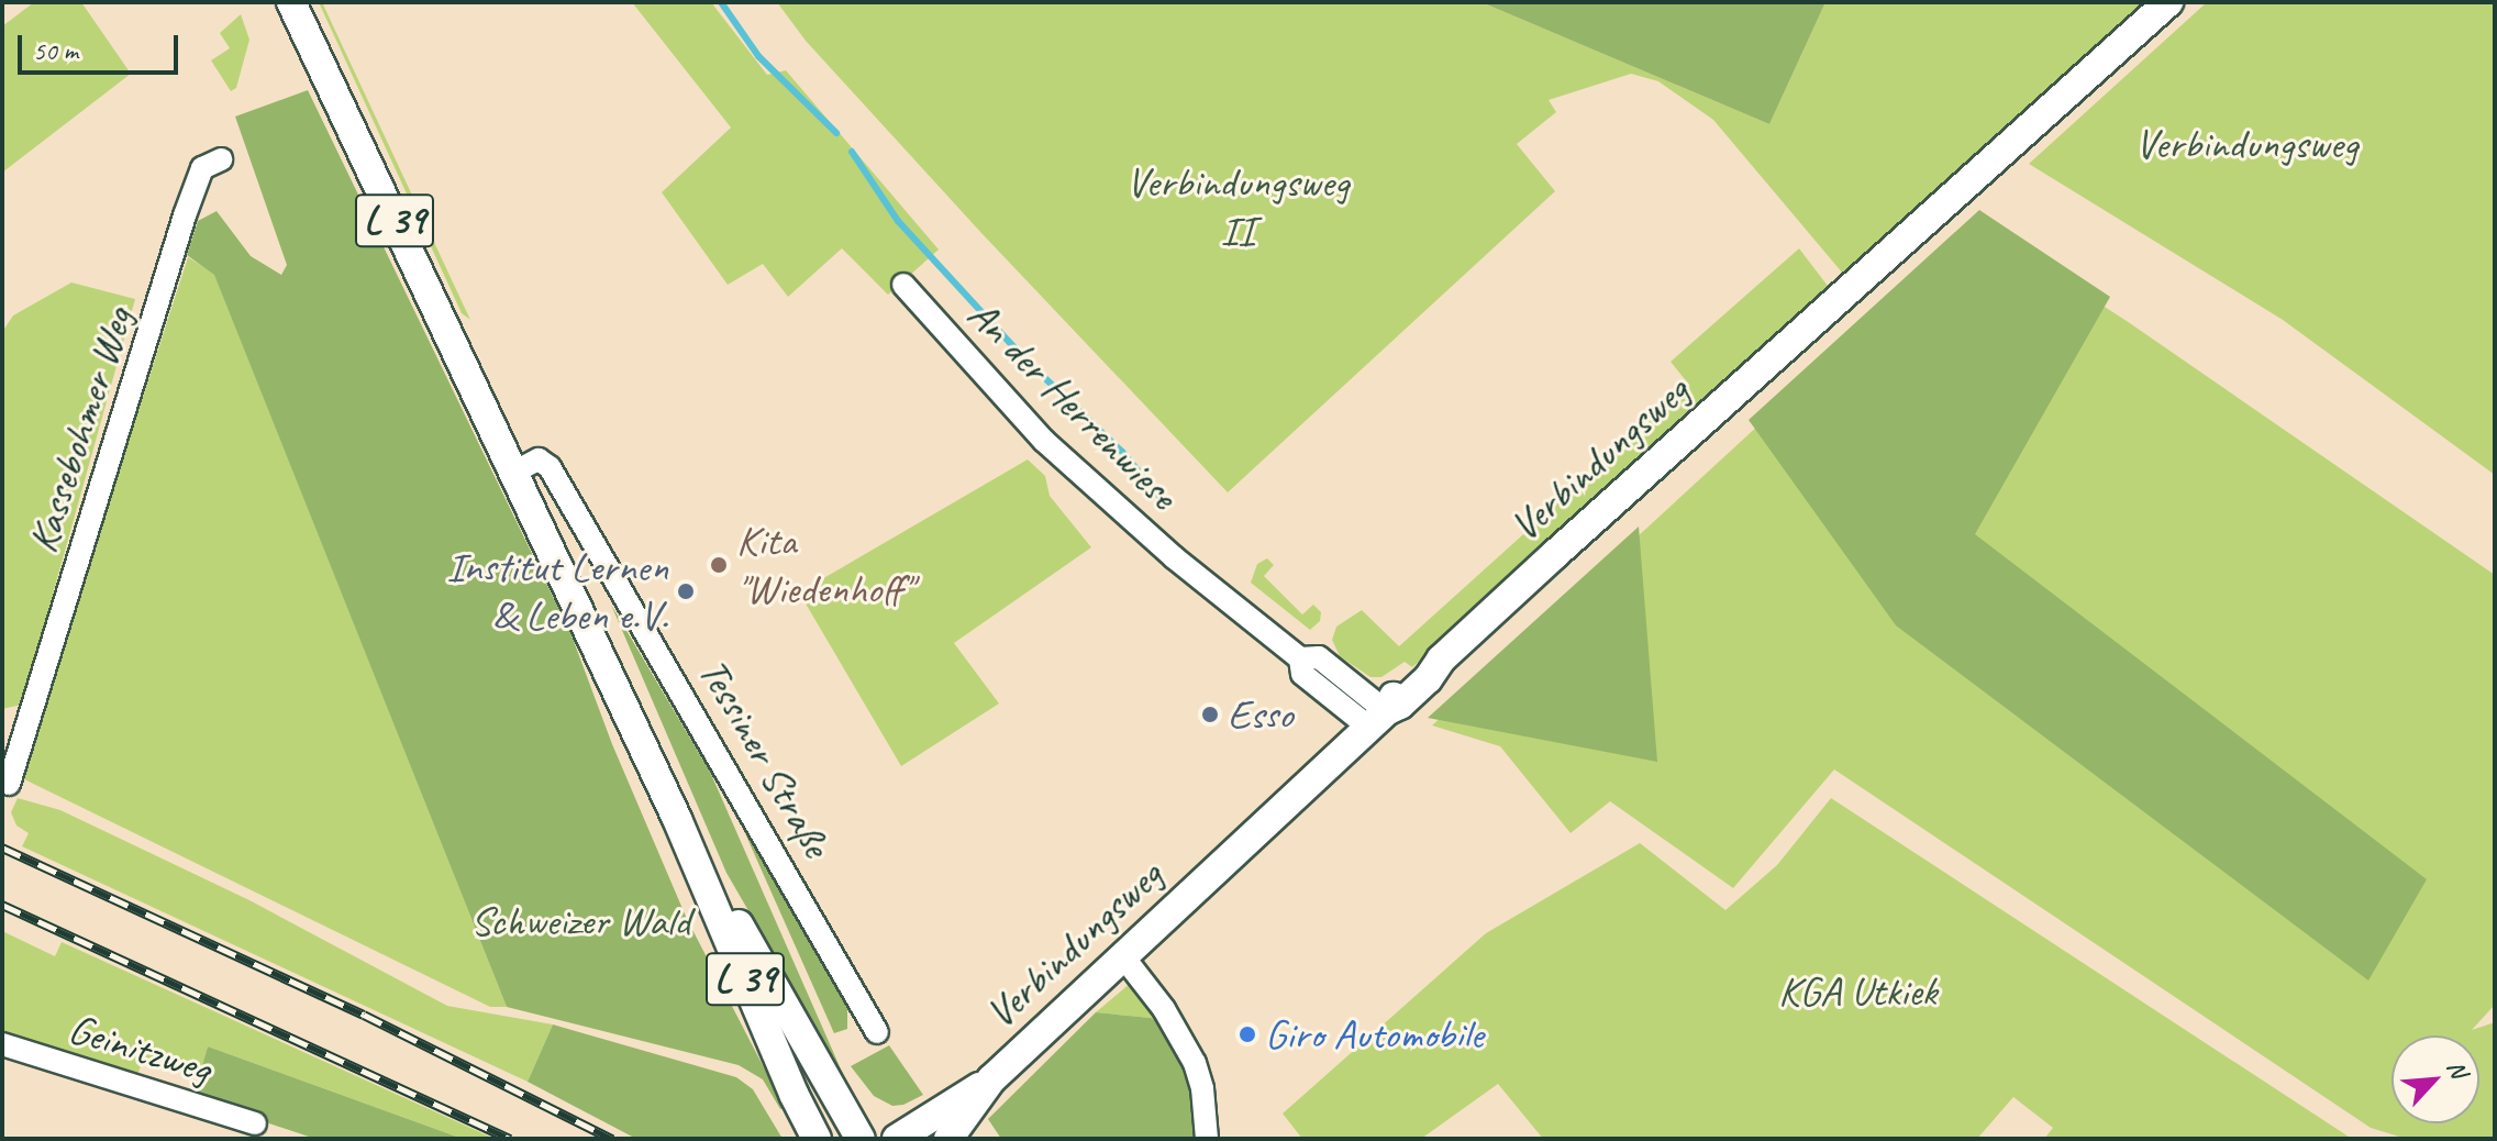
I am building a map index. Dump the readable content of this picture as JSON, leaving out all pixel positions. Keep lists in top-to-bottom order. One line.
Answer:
{"streets":{"main road":["L 39","Verbindungsweg"],"street":["An der Herrenwiese","Kassebohmer Weg","Tessiner Straße","Geinitzweg"]},"crossings":[["L 39","Tessiner Straße"],["An der Herrenwiese","Verbindungsweg"]],"parks":["Verbindungsweg","Verbindungsweg II","Schweizer Wald","KGA Utkiek"],"places":["Kita \"Wiedenhoff\"","Institut Lernen & Leben e.V.","Esso","Giro Automobile"],"scale_bar":"50 m","north":"top right"}
